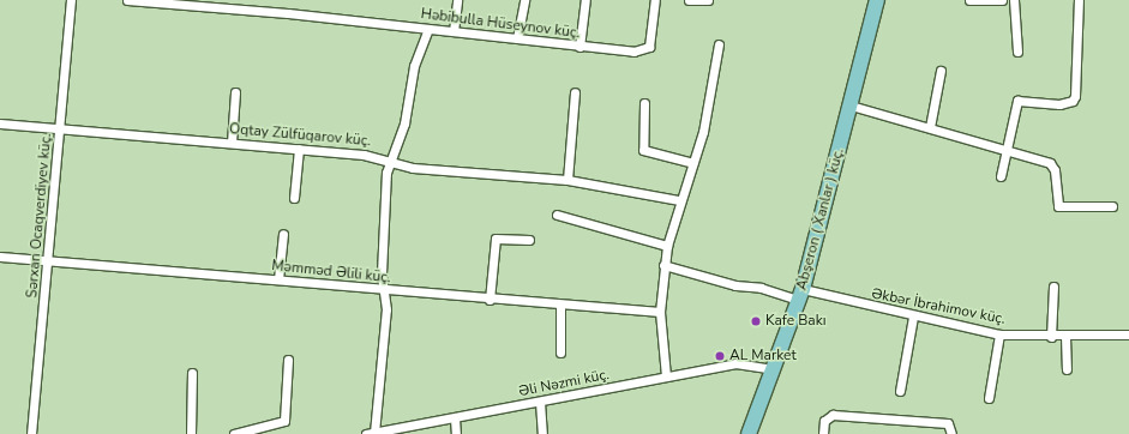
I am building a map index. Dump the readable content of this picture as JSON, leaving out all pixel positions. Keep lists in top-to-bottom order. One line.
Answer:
{"streets":{"main road":["Abşeron ( Xanlar ) küç."],"street":["Həbibulla Hüseynov küç.","Oqtay Zülfüqarov küç.","Sərxan Ocaqverdiyev küç.","Məmməd Əlili küç.","Əkbər İbrahimov küç.","Əli Nəzmi küç."]},"crossings":[["Oqtay Zülfüqarov küç.","Sərxan Ocaqverdiyev küç."],["Sərxan Ocaqverdiyev küç.","Məmməd Əlili küç."],["Abşeron ( Xanlar ) küç.","Əkbər İbrahimov küç."]],"places":["Kafe Bakı","AL Market"]}
